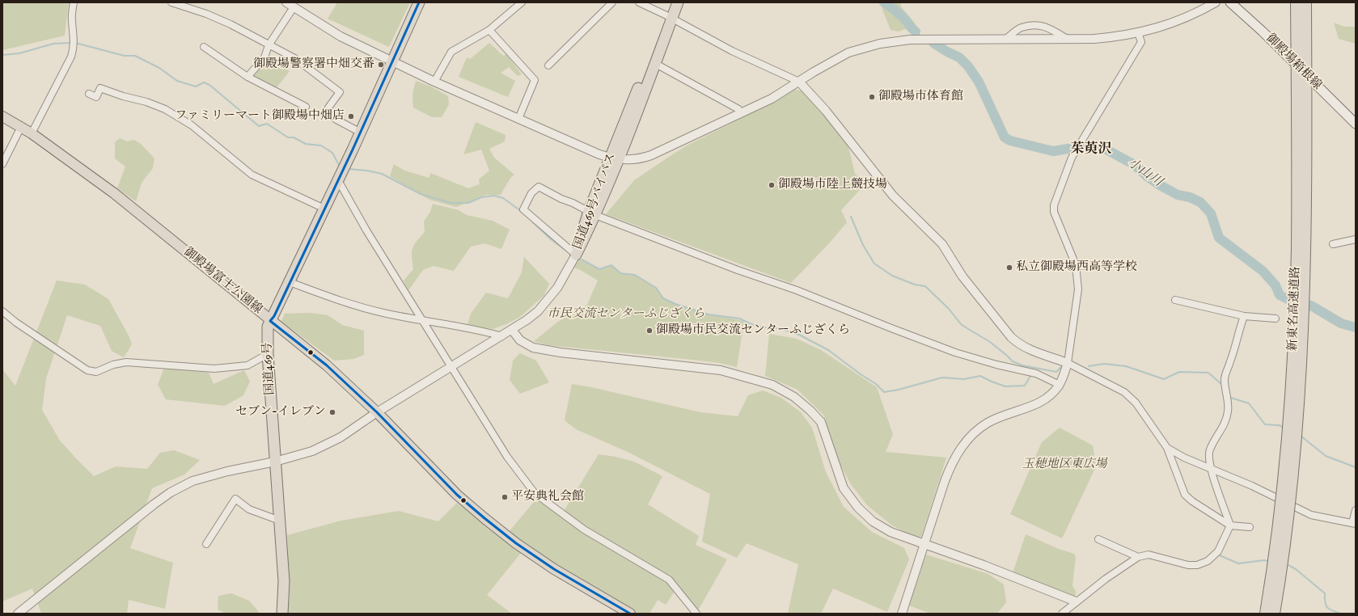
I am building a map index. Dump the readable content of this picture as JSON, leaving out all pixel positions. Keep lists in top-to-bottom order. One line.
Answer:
{"streets":{"highway":["国道469号バイパス","新東名高速道路","国道469号"],"main road":["御殿場箱根線","御殿場富士公園線"]},"crossings":[["御殿場富士公園線","国道469号"]],"districts":["茱萸沢"],"water":["小山川"],"parks":["市民交流センターふじざくら","玉穂地区東広場"],"places":["御殿場警察署中畑交番","御殿場市体育館","ファミリーマート御殿場中畑店","御殿場市陸上競技場","私立御殿場西高等学校","御殿場市民交流センターふじざくら","セブン-イレブン","平安典礼会館"]}
